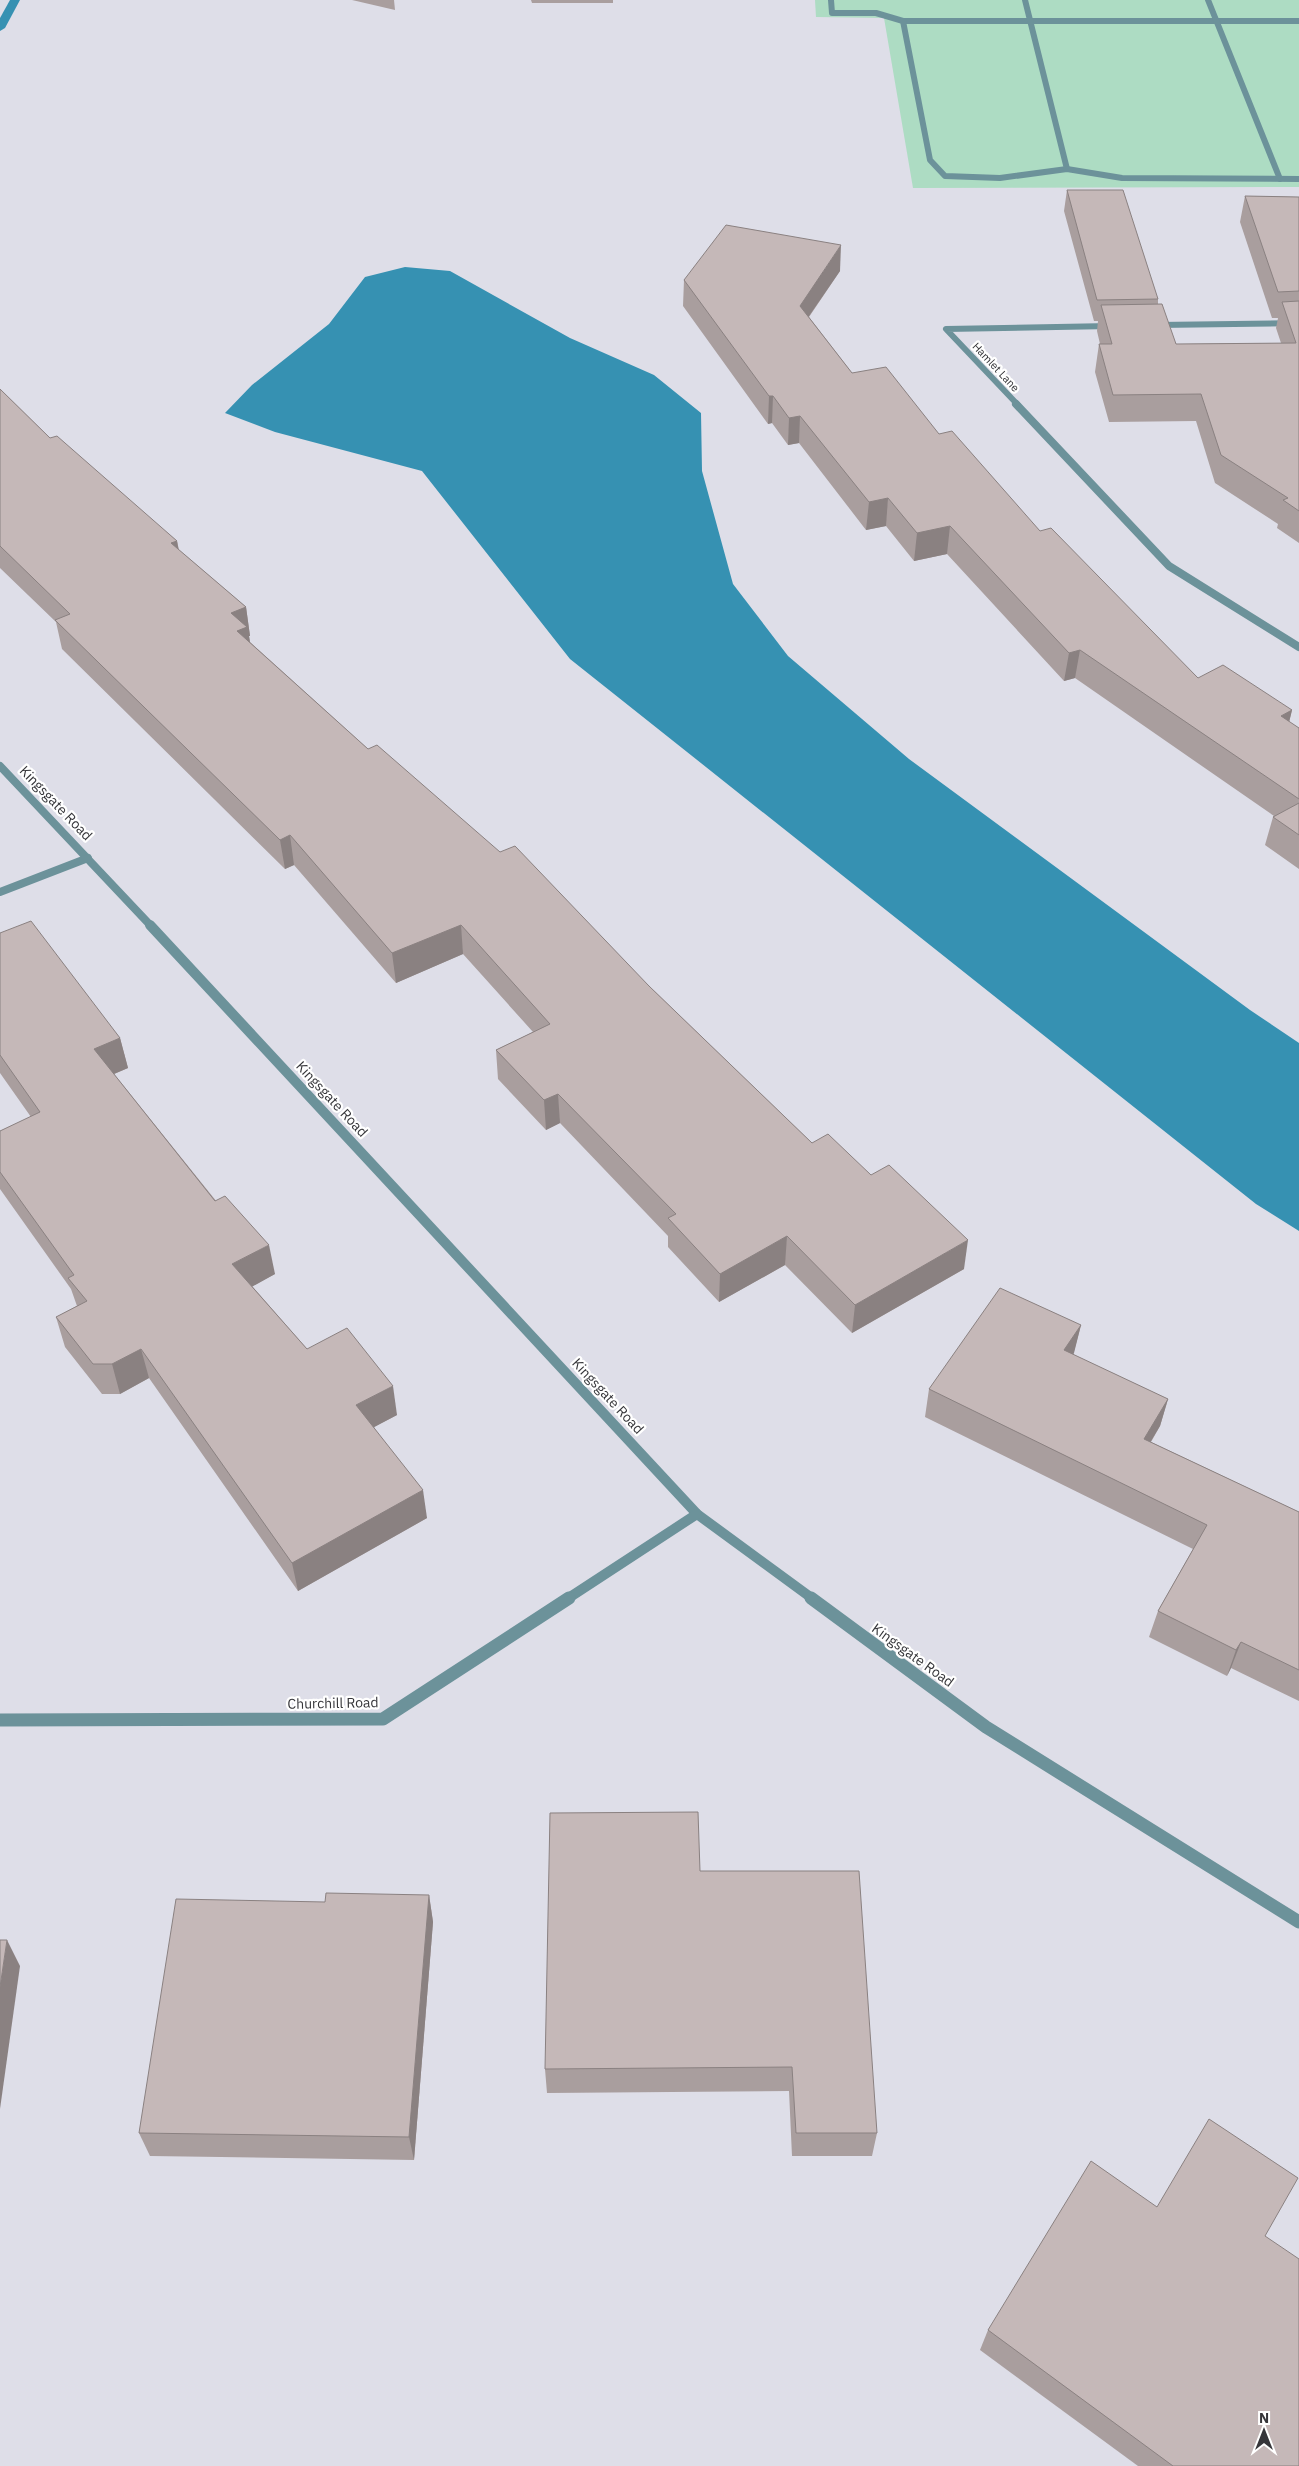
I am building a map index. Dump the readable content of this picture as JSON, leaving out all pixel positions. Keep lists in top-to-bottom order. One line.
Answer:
{"streets":{"street":["Hamlet Lane","Kingsgate Road","Churchill Road"]},"crossings":[["Kingsgate Road","Churchill Road"]],"north":"top"}
